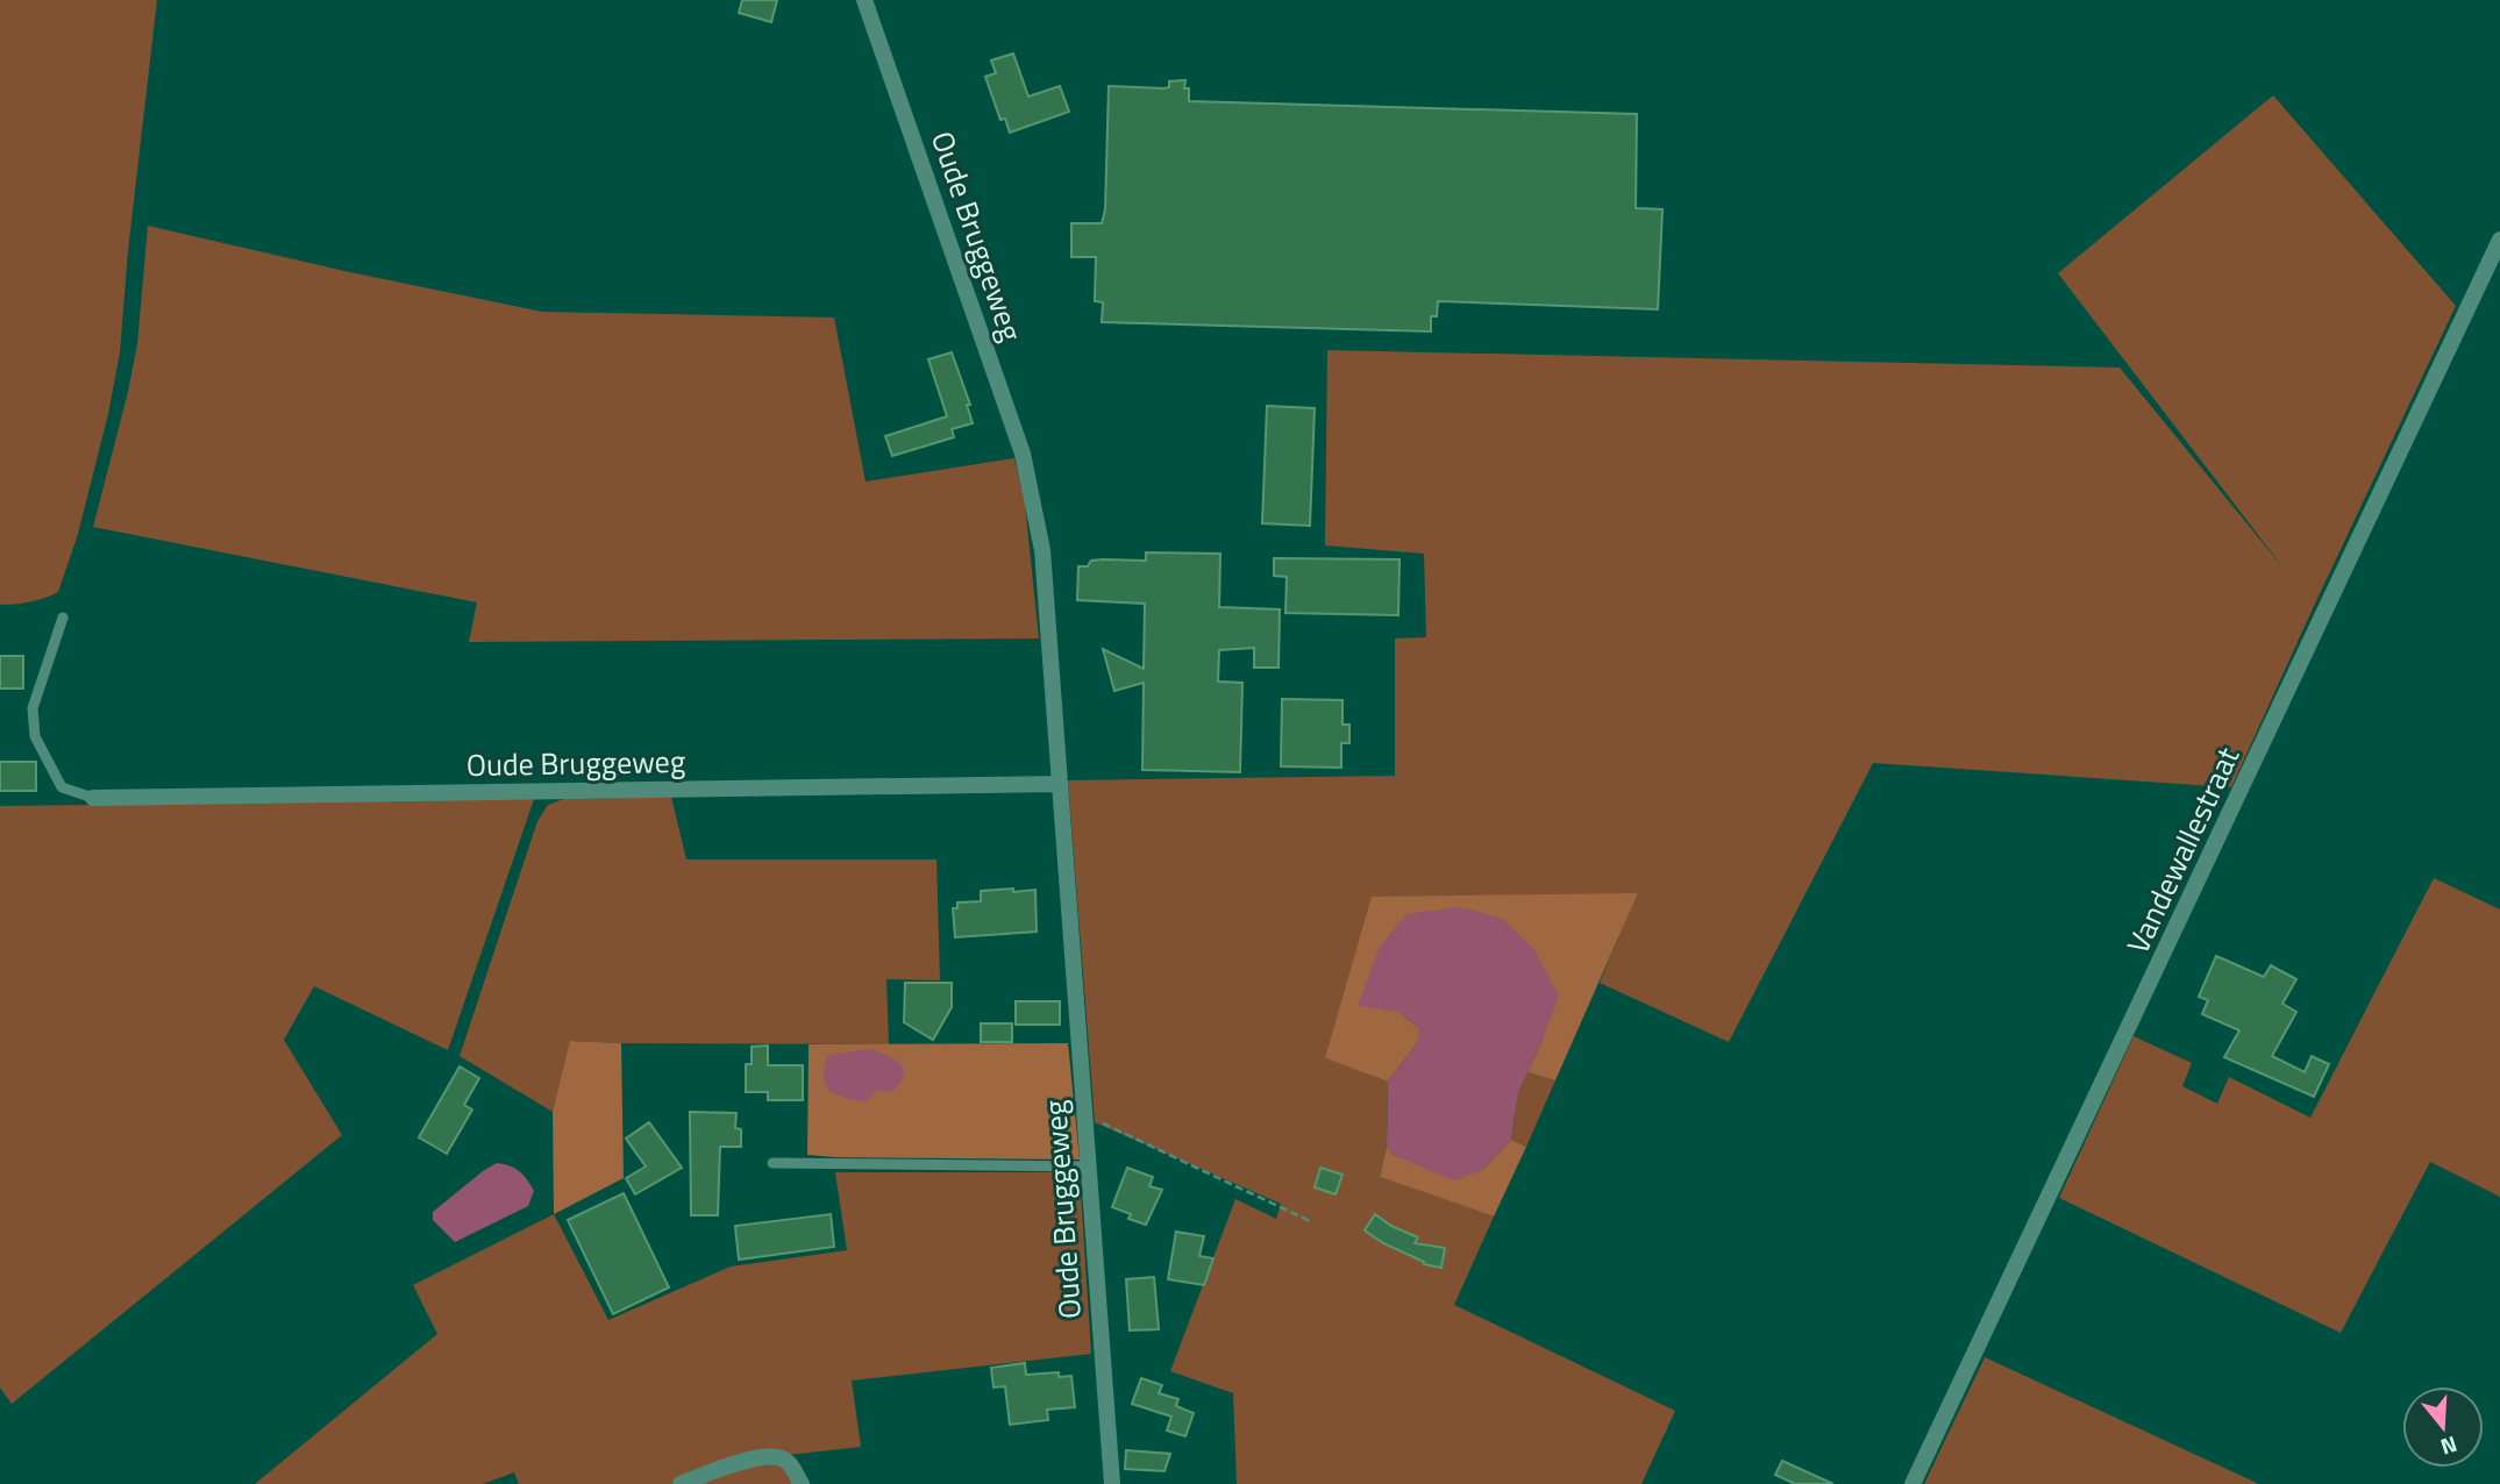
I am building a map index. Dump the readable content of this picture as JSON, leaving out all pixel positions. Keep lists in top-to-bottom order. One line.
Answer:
{"streets":{"street":["Oude Bruggeweg","Vandewallestraat"]},"north":"bottom"}
